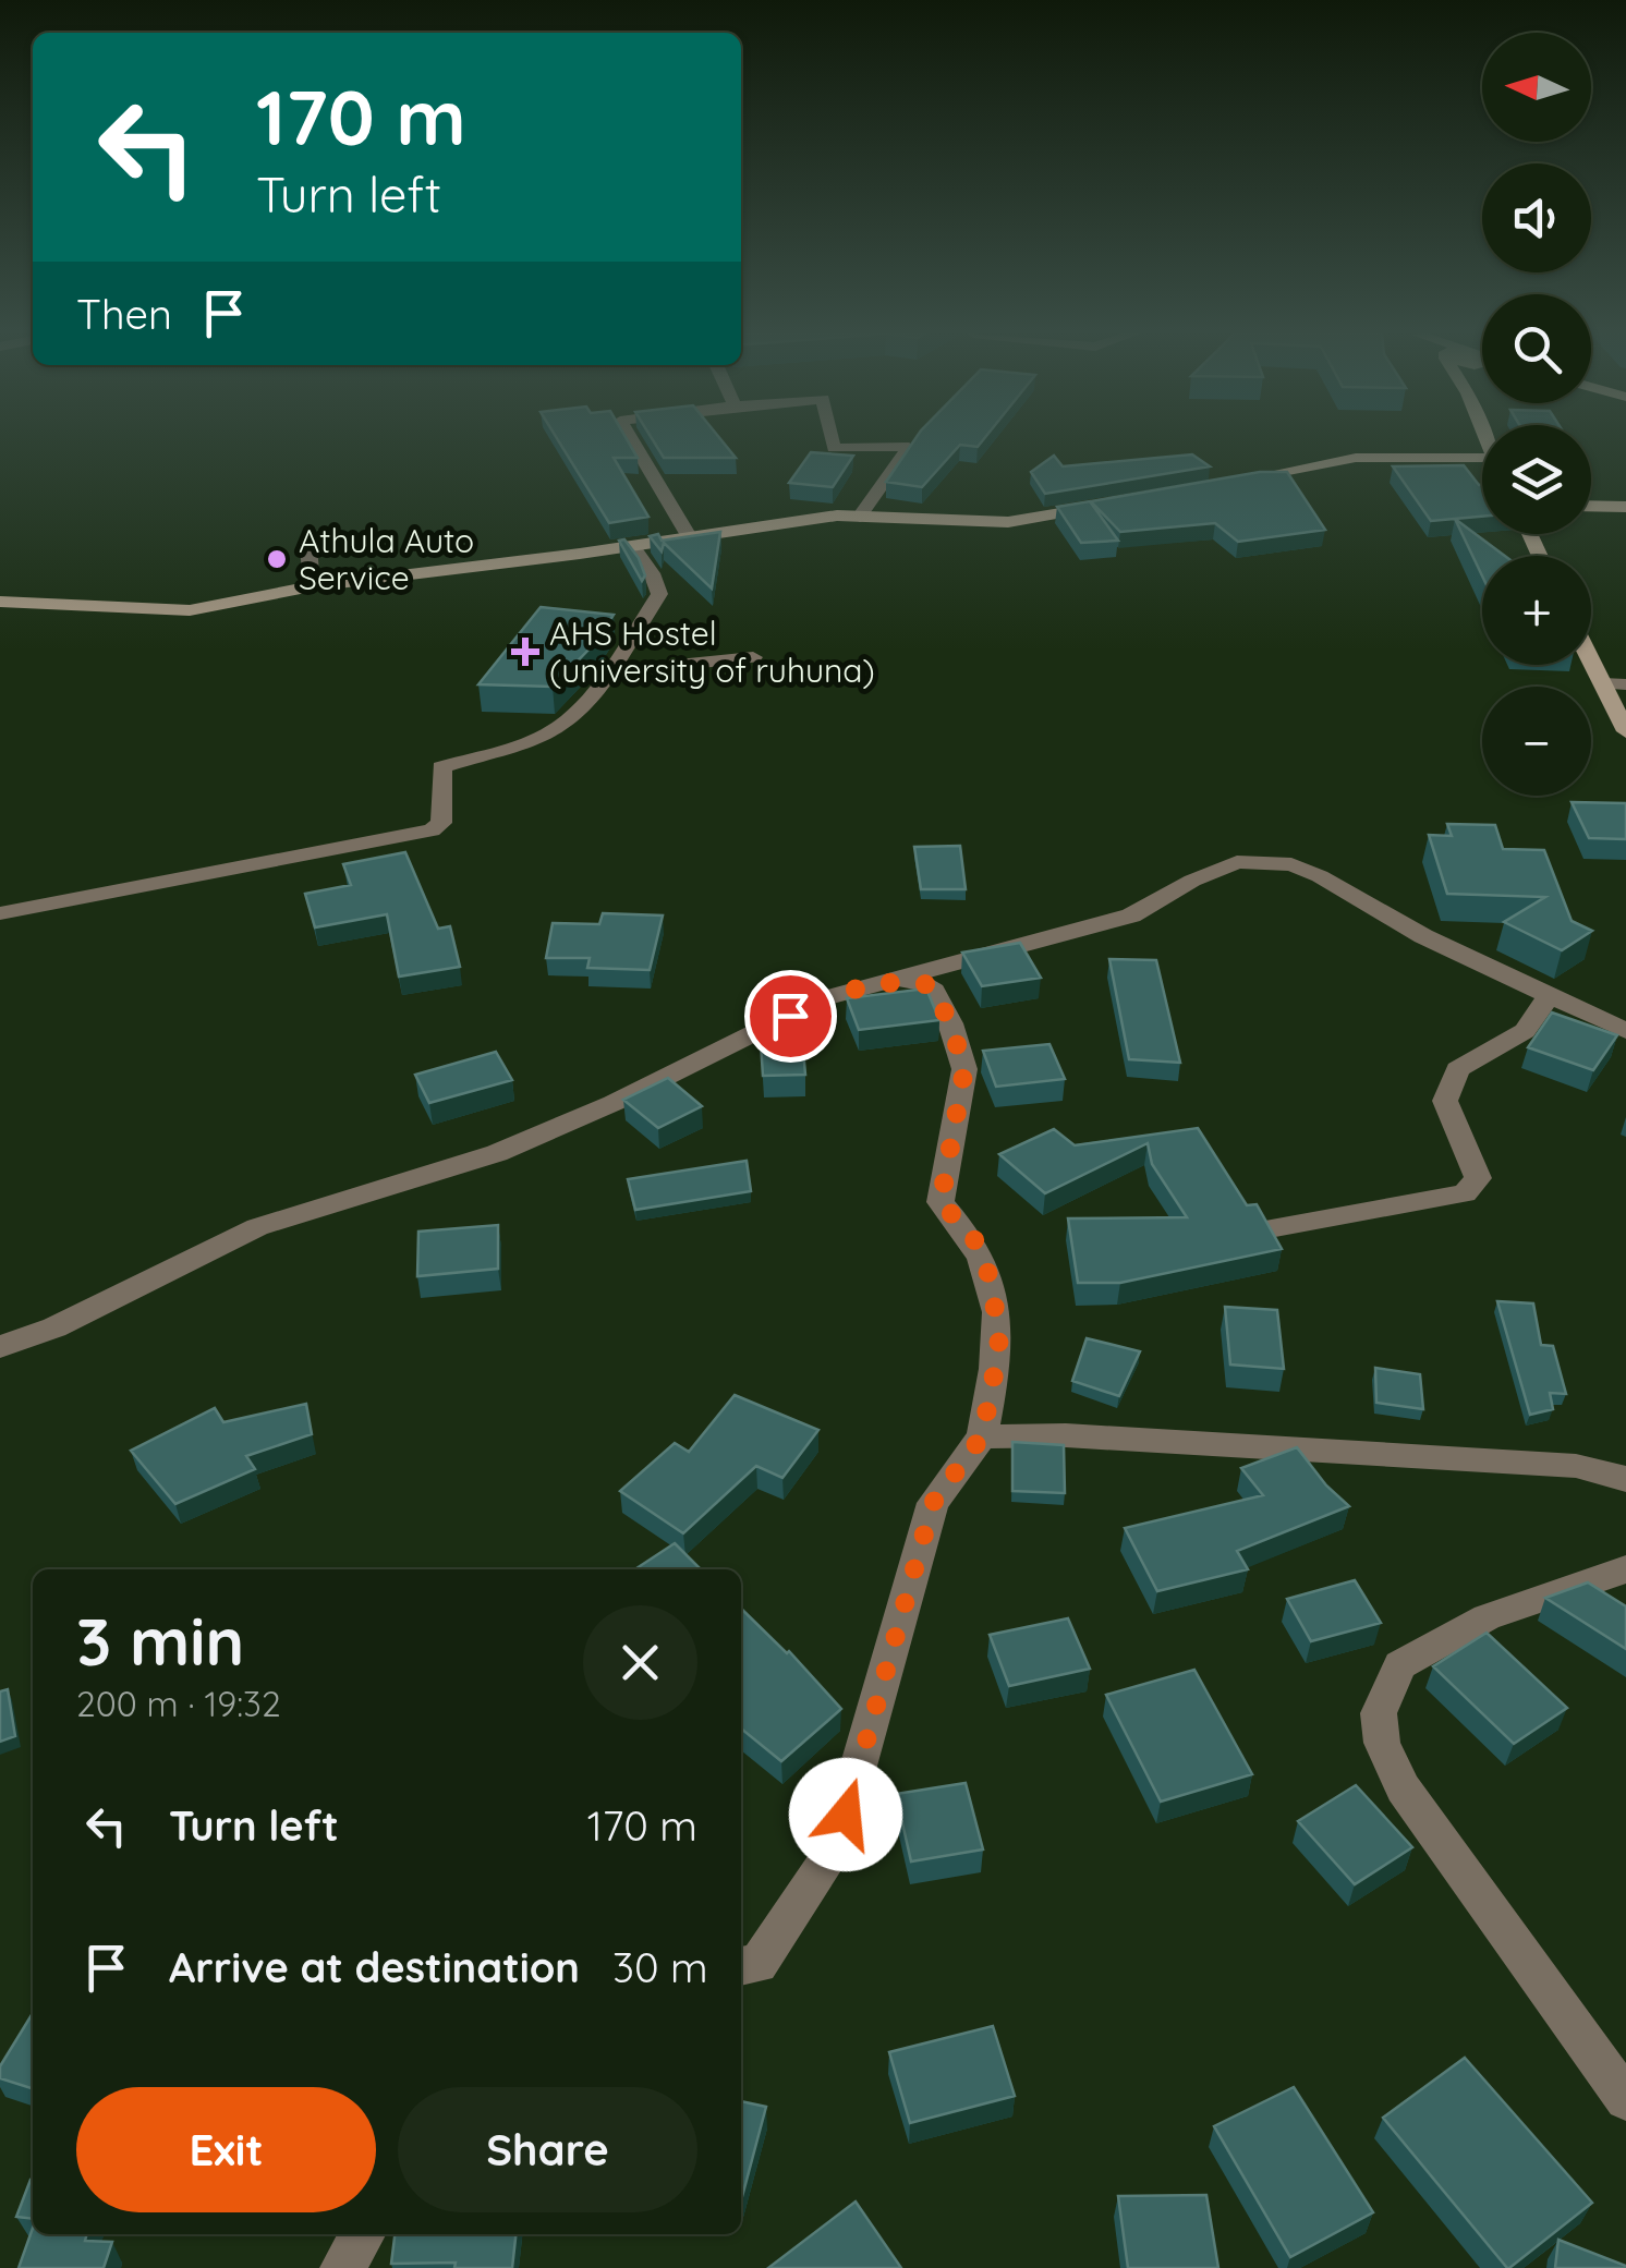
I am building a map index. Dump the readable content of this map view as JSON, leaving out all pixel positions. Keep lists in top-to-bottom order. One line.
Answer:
{"places":{"other":["Athula Auto Service"],"health":["AHS Hostel (university of ruhuna)"]},"north":"left","page":{"map_buttons":["+","−"],"turn":["170 m","Turn left"],"then":"Then","heading":["3 min","200 m · 19:32"],"list":[{"name":"Turn left","value":"170 m"},{"name":"Arrive at destination","value":"30 m"}],"buttons":["Exit","Share"]}}
